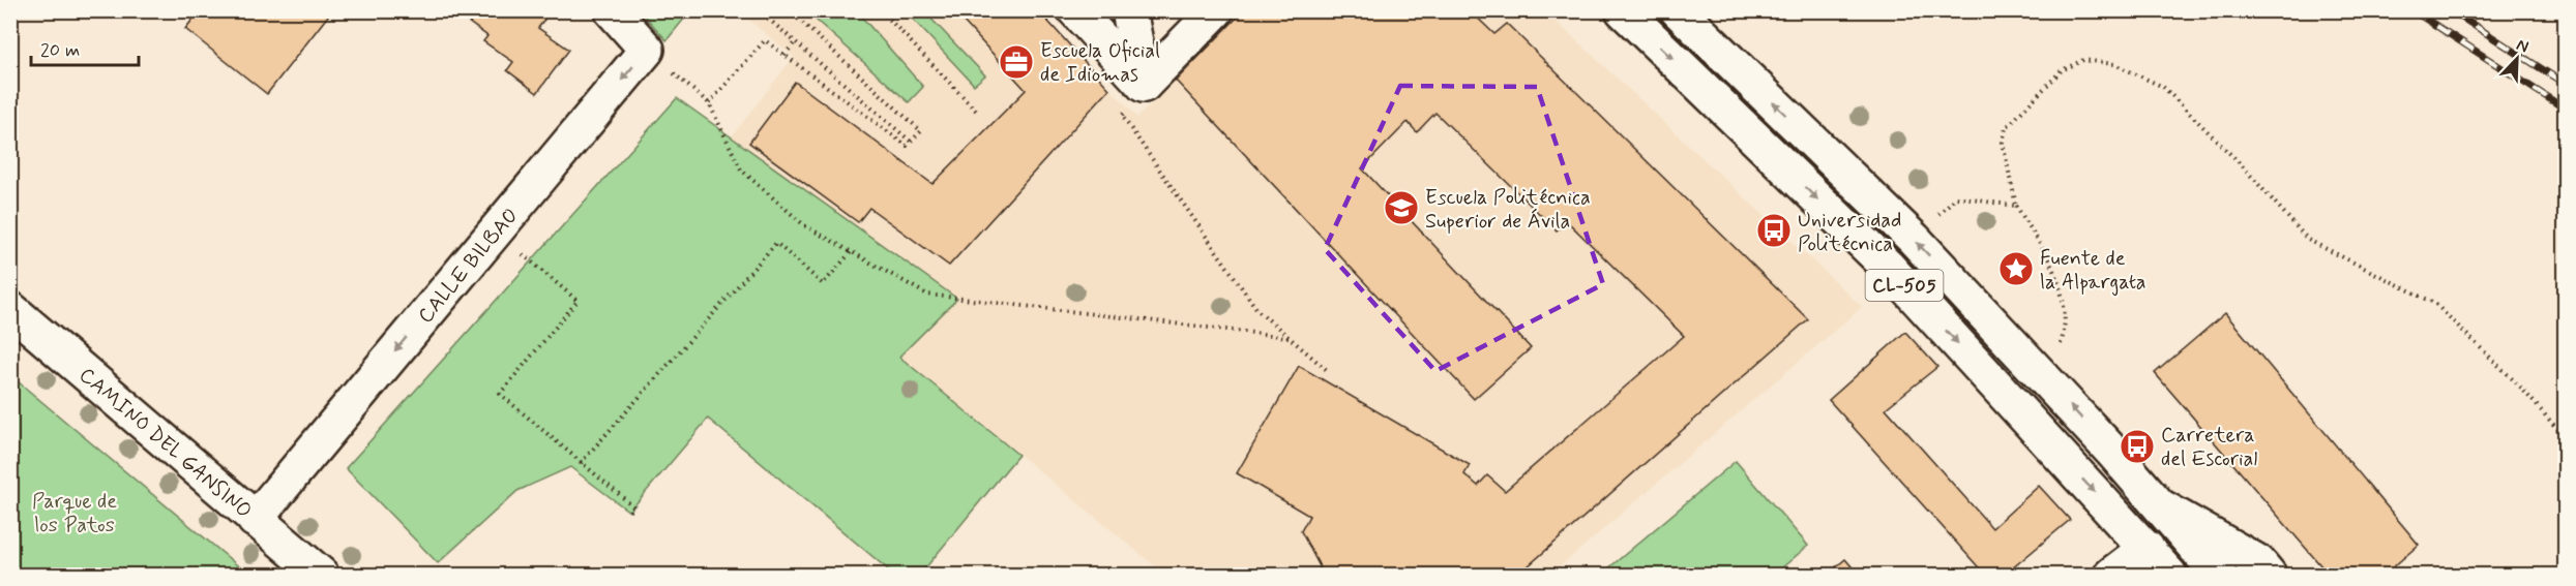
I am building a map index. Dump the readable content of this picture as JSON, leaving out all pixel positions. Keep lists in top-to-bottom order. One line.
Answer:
{"streets":{"main road":["CALLE BILBAO","CL-505","CAMINO DEL GANSINO"]},"crossings":[["CALLE BILBAO","CAMINO DEL GANSINO"]],"one_way":["CALLE BILBAO"],"parks":["Parque de los Patos"],"places":{"office":["Escuela Oficial de Idiomas"],"school or university":["Escuela Politécnica Superior de Ávila"],"bus stop":["Universidad Politécnica","Carretera del Escorial"],"place":["Fuente de la Alpargata"]},"scale_bar":"20 m","north":"top right"}
